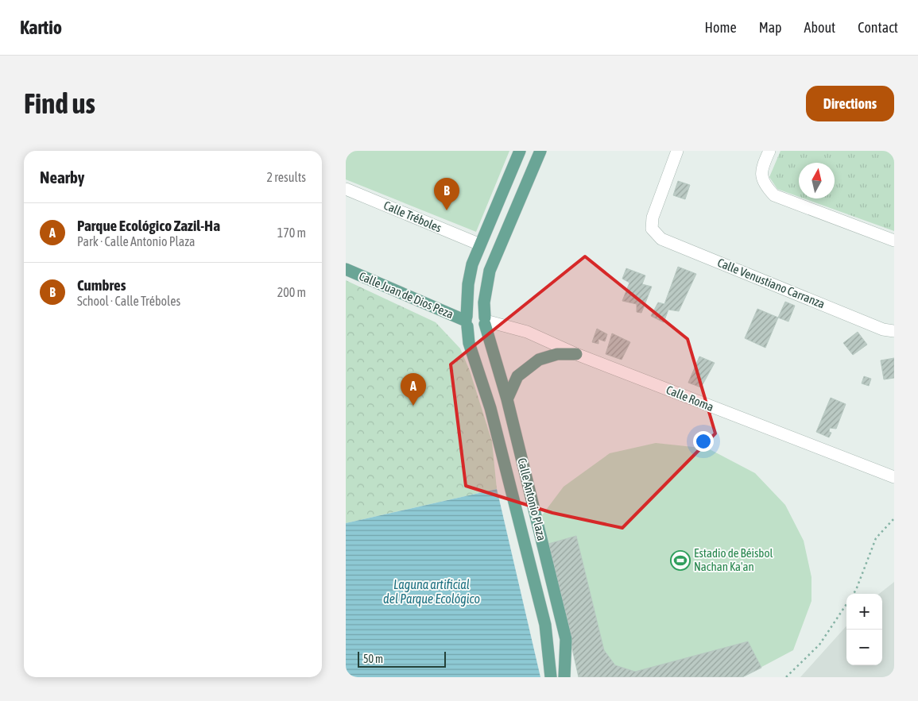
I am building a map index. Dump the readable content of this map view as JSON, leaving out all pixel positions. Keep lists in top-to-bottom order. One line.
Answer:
{"streets":{"main road":["Calle Juan de Dios Peza","Calle Antonio Plaza"],"street":["Calle Tréboles","Calle Venustiano Carranza","Calle Roma"]},"crossings":[["Calle Tréboles","Calle Antonio Plaza"],["Calle Juan de Dios Peza","Calle Roma"],["Calle Juan de Dios Peza","Calle Antonio Plaza"],["Calle Roma","Calle Antonio Plaza"]],"water":["Laguna artificial del Parque Ecológico"],"places":{"sports":["Estadio de Béisbol Nachan Ka'an"]},"scale_bar":"50 m","north":"top","page":{"header":"Kartio","nav":["Home","Map","About","Contact"],"buttons":"Directions","title":"Find us","heading":["Nearby","2 results"],"pins":["B","A"],"list":[{"mark":"A","name":"Parque Ecológico Zazil-Ha","note":"Park · Calle Antonio Plaza","value":"170 m"},{"mark":"B","name":"Cumbres","note":"School · Calle Tréboles","value":"200 m"}],"map_buttons":["+","−"],"scale":"50 m"}}
